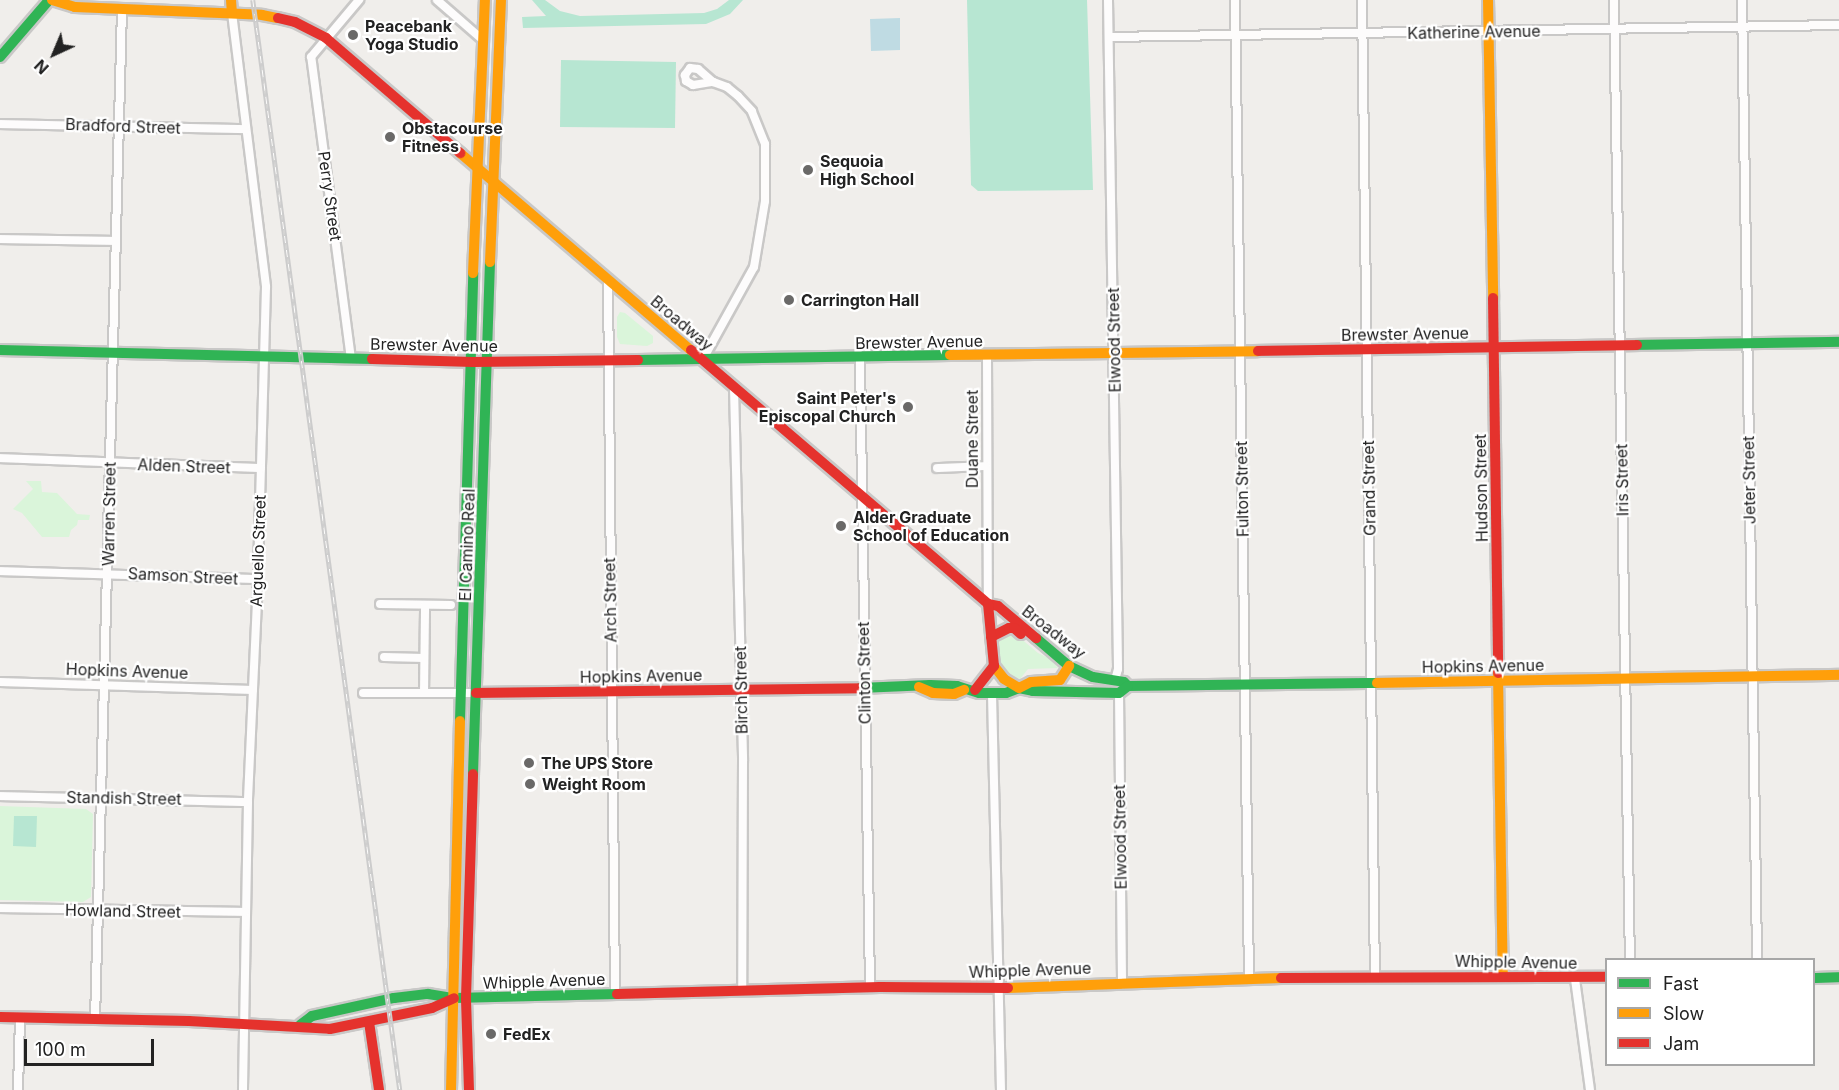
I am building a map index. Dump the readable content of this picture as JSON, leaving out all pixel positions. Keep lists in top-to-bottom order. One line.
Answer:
{"streets":{"street":["Katherine Avenue","Bradford Street","Perry Street","Broadway","Brewster Avenue","Elwood Street","Duane Street","Alden Street","Iris Street","Jeter Street","Grand Street","Hudson Street","Fulton Street","Warren Street","El Camino Real","Arguello Street","Samson Street","Arch Street","Hopkins Avenue","Clinton Street","Birch Street","Standish Street","Howland Street","Whipple Avenue"]},"crossings":[["Katherine Avenue","Elwood Street"],["Katherine Avenue","Iris Street"],["Katherine Avenue","Jeter Street"],["Katherine Avenue","Grand Street"],["Katherine Avenue","Hudson Street"],["Katherine Avenue","Fulton Street"],["Bradford Street","Warren Street"],["Bradford Street","Arguello Street"],["Perry Street","Broadway"],["Perry Street","Brewster Avenue"],["Broadway","Brewster Avenue"],["Broadway","Elwood Street"],["Broadway","Duane Street"],["Broadway","Warren Street"],["Broadway","El Camino Real"],["Broadway","Arguello Street"],["Broadway","Arch Street"],["Broadway","Hopkins Avenue"],["Broadway","Clinton Street"],["Broadway","Birch Street"],["Brewster Avenue","Elwood Street"],["Brewster Avenue","Duane Street"],["Brewster Avenue","Iris Street"],["Brewster Avenue","Jeter Street"],["Brewster Avenue","Grand Street"],["Brewster Avenue","Hudson Street"],["Brewster Avenue","Fulton Street"],["Brewster Avenue","Warren Street"],["Brewster Avenue","El Camino Real"],["Brewster Avenue","Arguello Street"],["Brewster Avenue","Arch Street"],["Brewster Avenue","Clinton Street"],["Elwood Street","Hopkins Avenue"],["Elwood Street","Whipple Avenue"],["Alden Street","Warren Street"],["Alden Street","Arguello Street"],["Iris Street","Hopkins Avenue"],["Jeter Street","Hopkins Avenue"],["Grand Street","Hopkins Avenue"],["Grand Street","Whipple Avenue"],["Hudson Street","Hopkins Avenue"],["Hudson Street","Whipple Avenue"],["Fulton Street","Hopkins Avenue"],["Fulton Street","Whipple Avenue"],["Warren Street","Samson Street"],["Warren Street","Hopkins Avenue"],["Warren Street","Standish Street"],["Warren Street","Howland Street"],["Warren Street","Whipple Avenue"],["El Camino Real","Hopkins Avenue"],["El Camino Real","Whipple Avenue"],["Arguello Street","Samson Street"],["Arguello Street","Hopkins Avenue"],["Arguello Street","Standish Street"],["Arguello Street","Howland Street"],["Arguello Street","Whipple Avenue"],["Arch Street","Hopkins Avenue"],["Arch Street","Whipple Avenue"],["Hopkins Avenue","Clinton Street"],["Hopkins Avenue","Birch Street"],["Clinton Street","Whipple Avenue"],["Birch Street","Whipple Avenue"]],"places":["Peacebank Yoga Studio","Obstacourse Fitness","Sequoia High School","Carrington Hall","Saint Peter's Episcopal Church","Alder Graduate School of Education","The UPS Store","Weight Room","FedEx"],"legend":["Fast","Slow","Jam"],"scale_bar":"100 m","north":"bottom left"}
